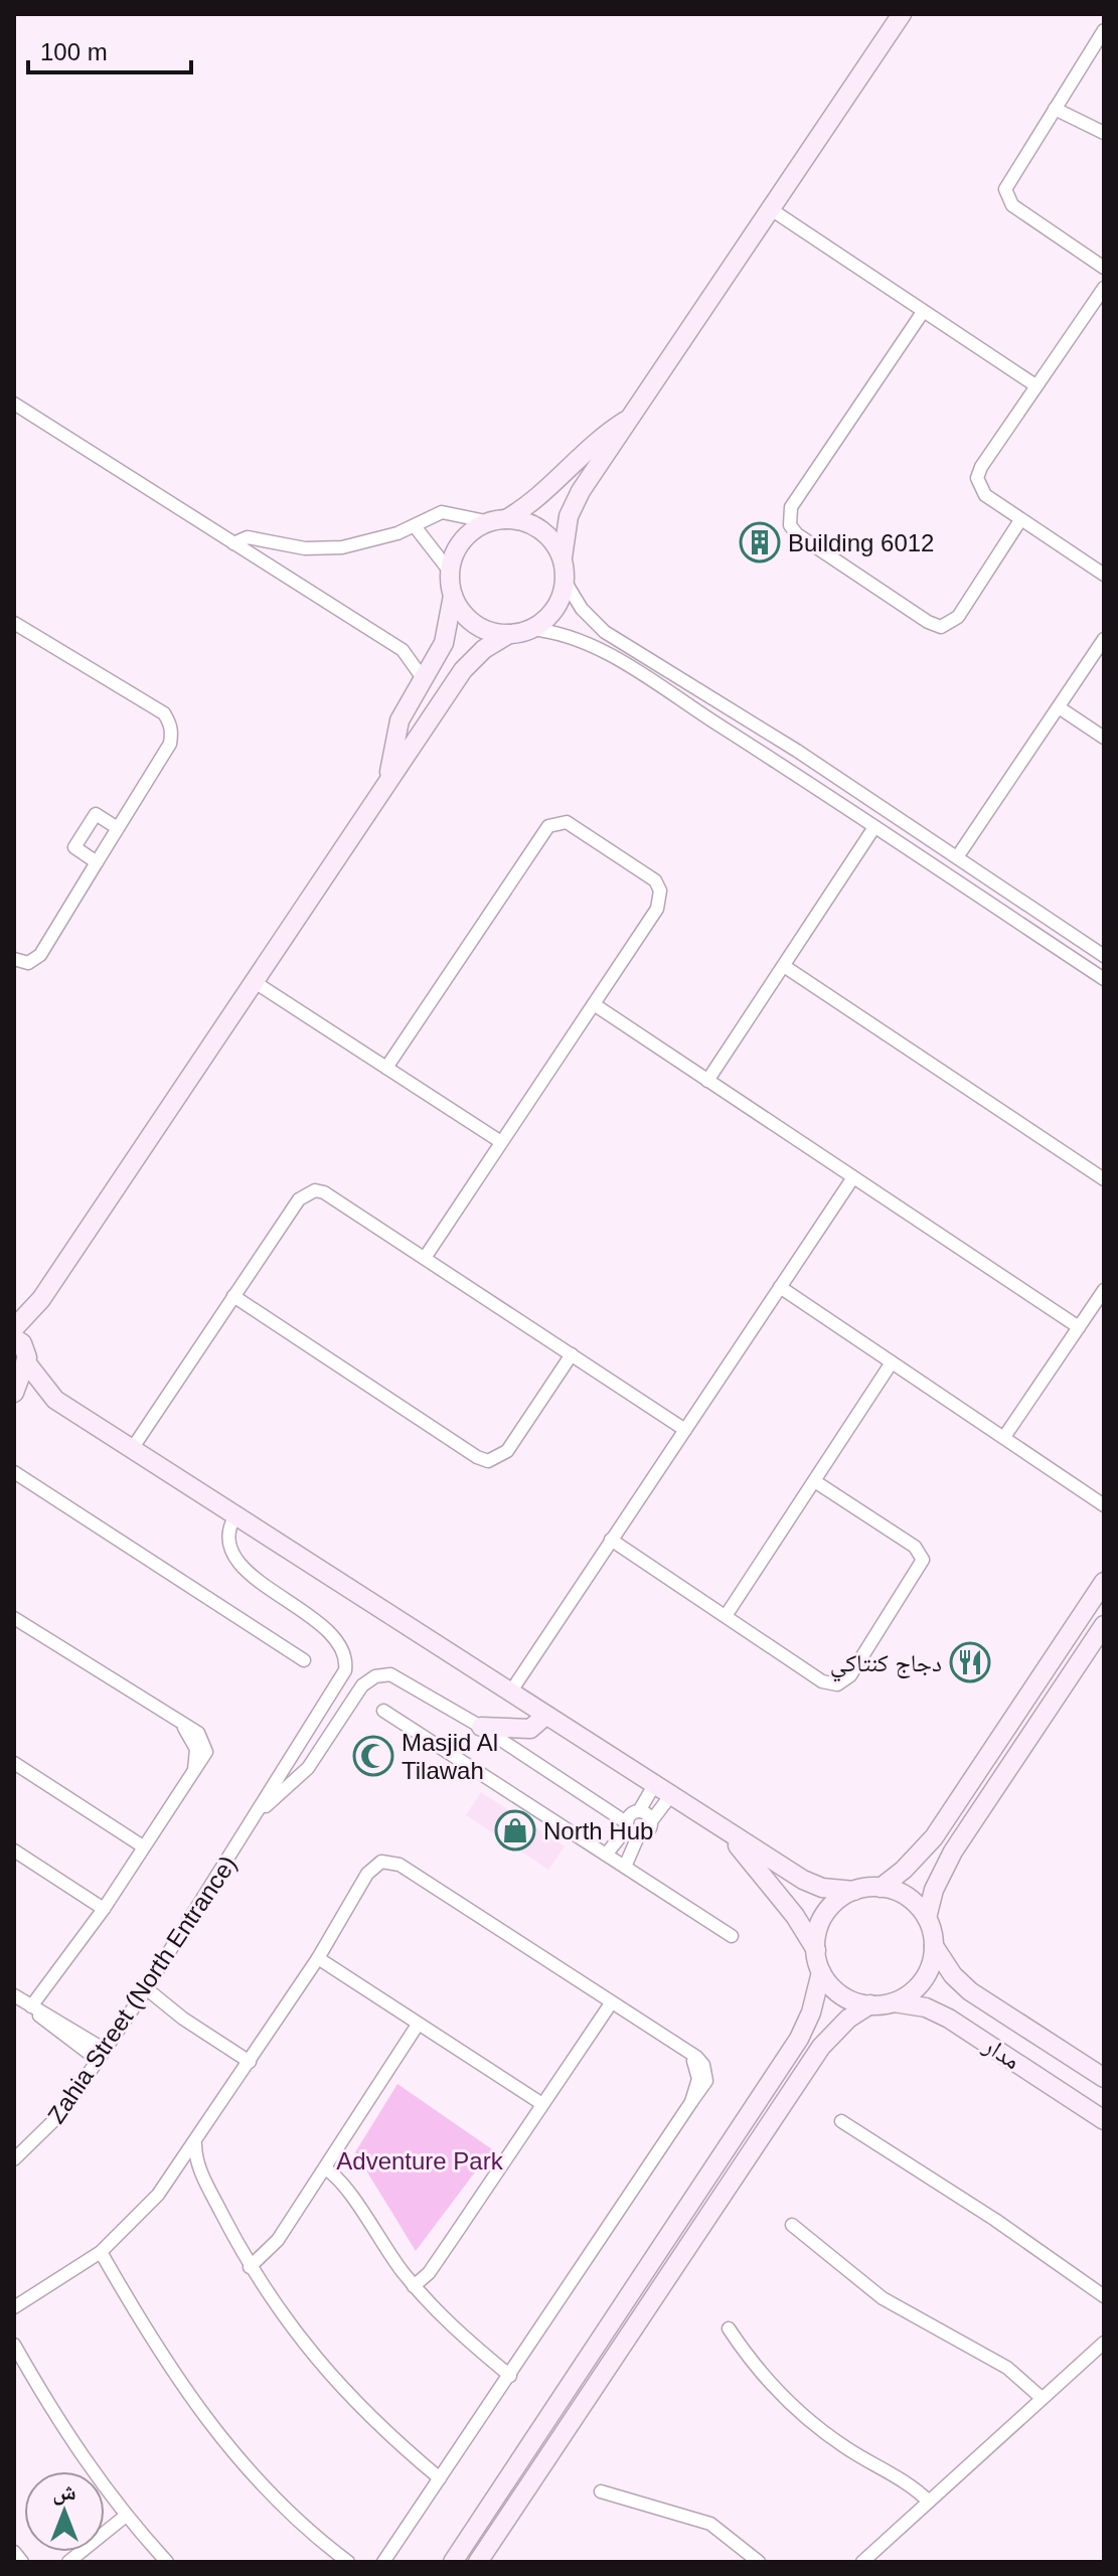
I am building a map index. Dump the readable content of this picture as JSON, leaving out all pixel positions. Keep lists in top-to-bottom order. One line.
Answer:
{"streets":{"street":["Zahia Street (North Entrance)","مدار"]},"parks":["Adventure Park"],"places":{"building":["Building 6012"],"restaurant":["دجاج كنتاكي"],"mosque":["Masjid Al Tilawah"],"shop":["North Hub"]},"scale_bar":"100 m","north":"top"}
